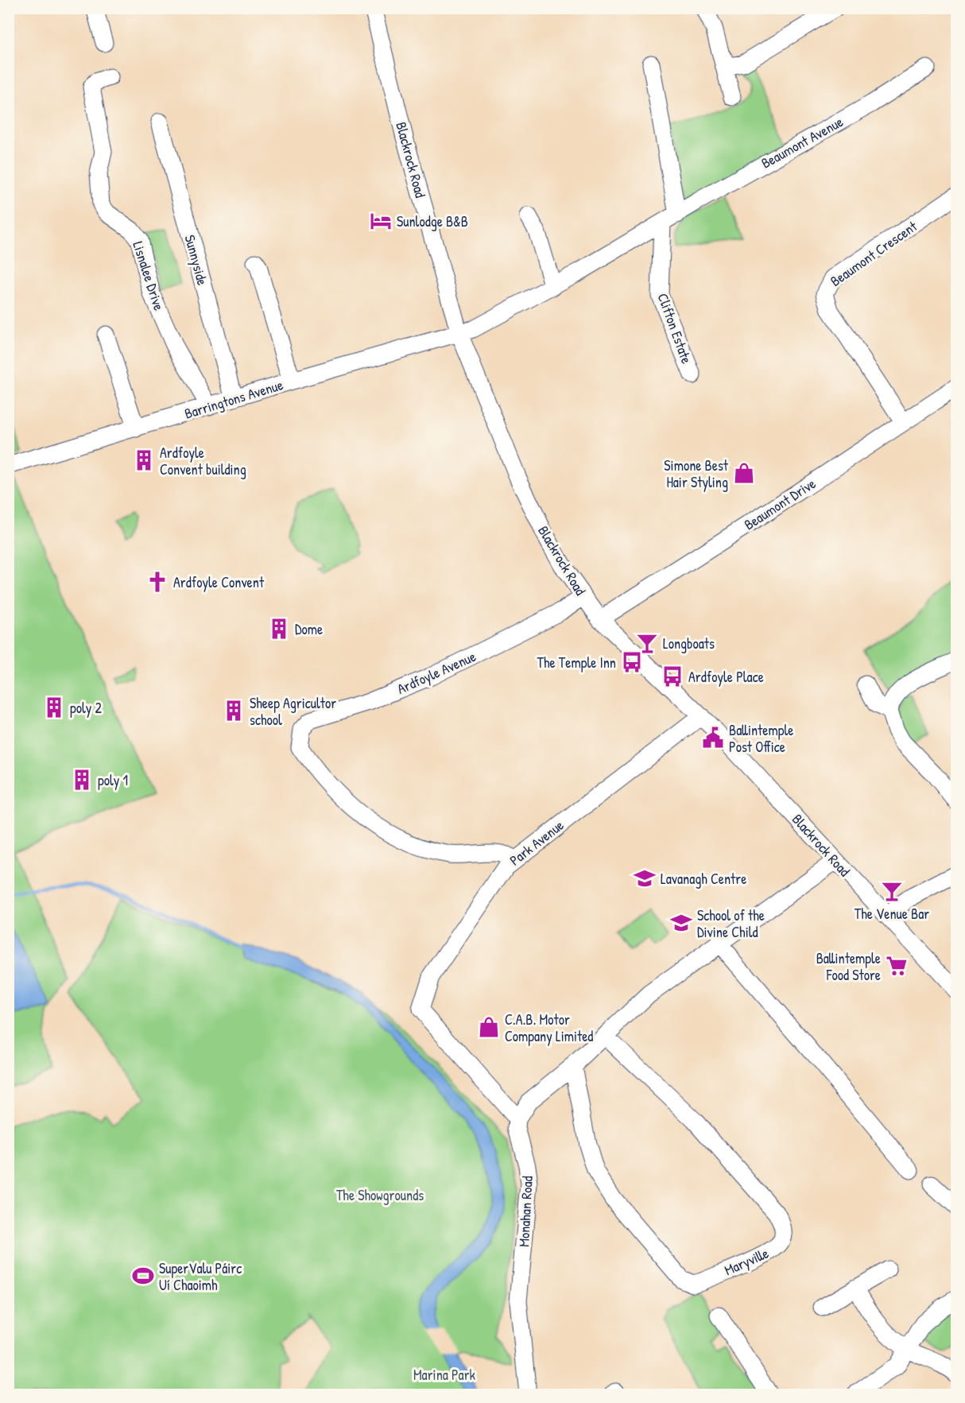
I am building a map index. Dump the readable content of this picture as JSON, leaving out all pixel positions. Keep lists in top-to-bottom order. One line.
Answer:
{"streets":{"street":["Beaumont Avenue","Blackrock Road","Beaumont Crescent","Sunnyside","Lisnalee Drive","Clifton Estate","Barringtons Avenue","Beaumont Drive","Ardfoyle Avenue","Park Avenue","Monahan Road","Maryville"]},"crossings":[["Beaumont Avenue","Blackrock Road"],["Beaumont Avenue","Clifton Estate"],["Beaumont Avenue","Barringtons Avenue"],["Blackrock Road","Barringtons Avenue"],["Blackrock Road","Beaumont Drive"],["Blackrock Road","Ardfoyle Avenue"],["Blackrock Road","Park Avenue"],["Beaumont Crescent","Beaumont Drive"],["Sunnyside","Barringtons Avenue"],["Lisnalee Drive","Barringtons Avenue"],["Ardfoyle Avenue","Park Avenue"],["Park Avenue","Monahan Road"]],"parks":["The Showgrounds","Marina Park"],"places":{"hotel":["Sunlodge B&B"],"building":["Ardfoyle Convent building","Dome","poly 2","Sheep Agricultor school","poly 1"],"shop":["Simone Best Hair Styling","C.A.B. Motor Company Limited"],"church":["Ardfoyle Convent"],"bar":["Longboats","The Venue Bar"],"bus stop":["The Temple Inn","Ardfoyle Place"],"public building":["Ballintemple Post Office"],"school or university":["Lavanagh Centre","School of the Divine Child"],"supermarket":["Ballintemple Food Store"],"sports":["SuperValu Páirc Uí Chaoimh"]}}
